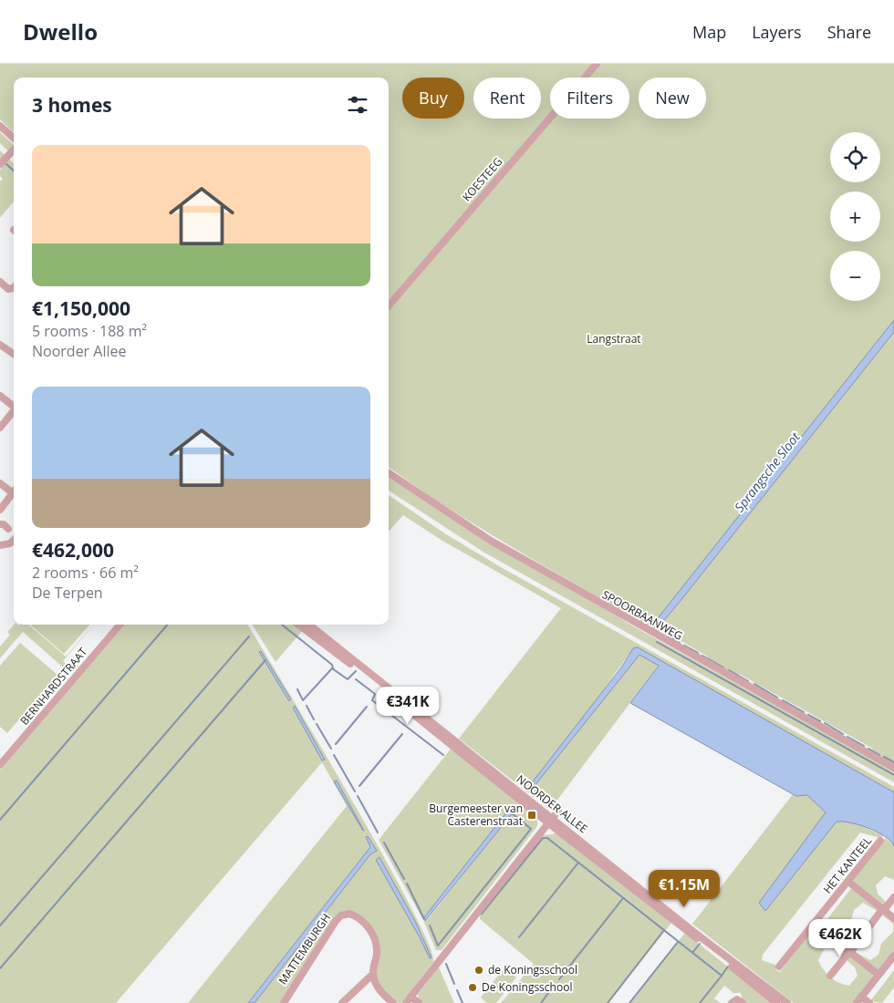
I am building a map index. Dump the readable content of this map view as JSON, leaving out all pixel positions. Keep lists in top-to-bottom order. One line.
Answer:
{"streets":{"street":["KOESTEEG","SPOORBAANWEG","BERNHARDSTRAAT","NOORDER ALLEE","HET KANTEEL","MATTEMBURGH"]},"water":["Sprangsche Sloot"],"parks":["Langstraat"],"places":{"transit":["Burgemeester van Casterenstraat"],"other":["de Koningsschool","De Koningsschool"]},"page":{"header":"Dwello","nav":["Map","Layers","Share"],"chip":["Buy","Rent","Filters","New"],"heading":"3 homes","map_buttons":["+","−"],"list":[{"name":"€1,150,000","note":"5 rooms · 188 m² · Noorder Allee"},{"name":"€462,000","note":"2 rooms · 66 m² · De Terpen"}],"price":["€341K","€1.15M","€462K"]}}
